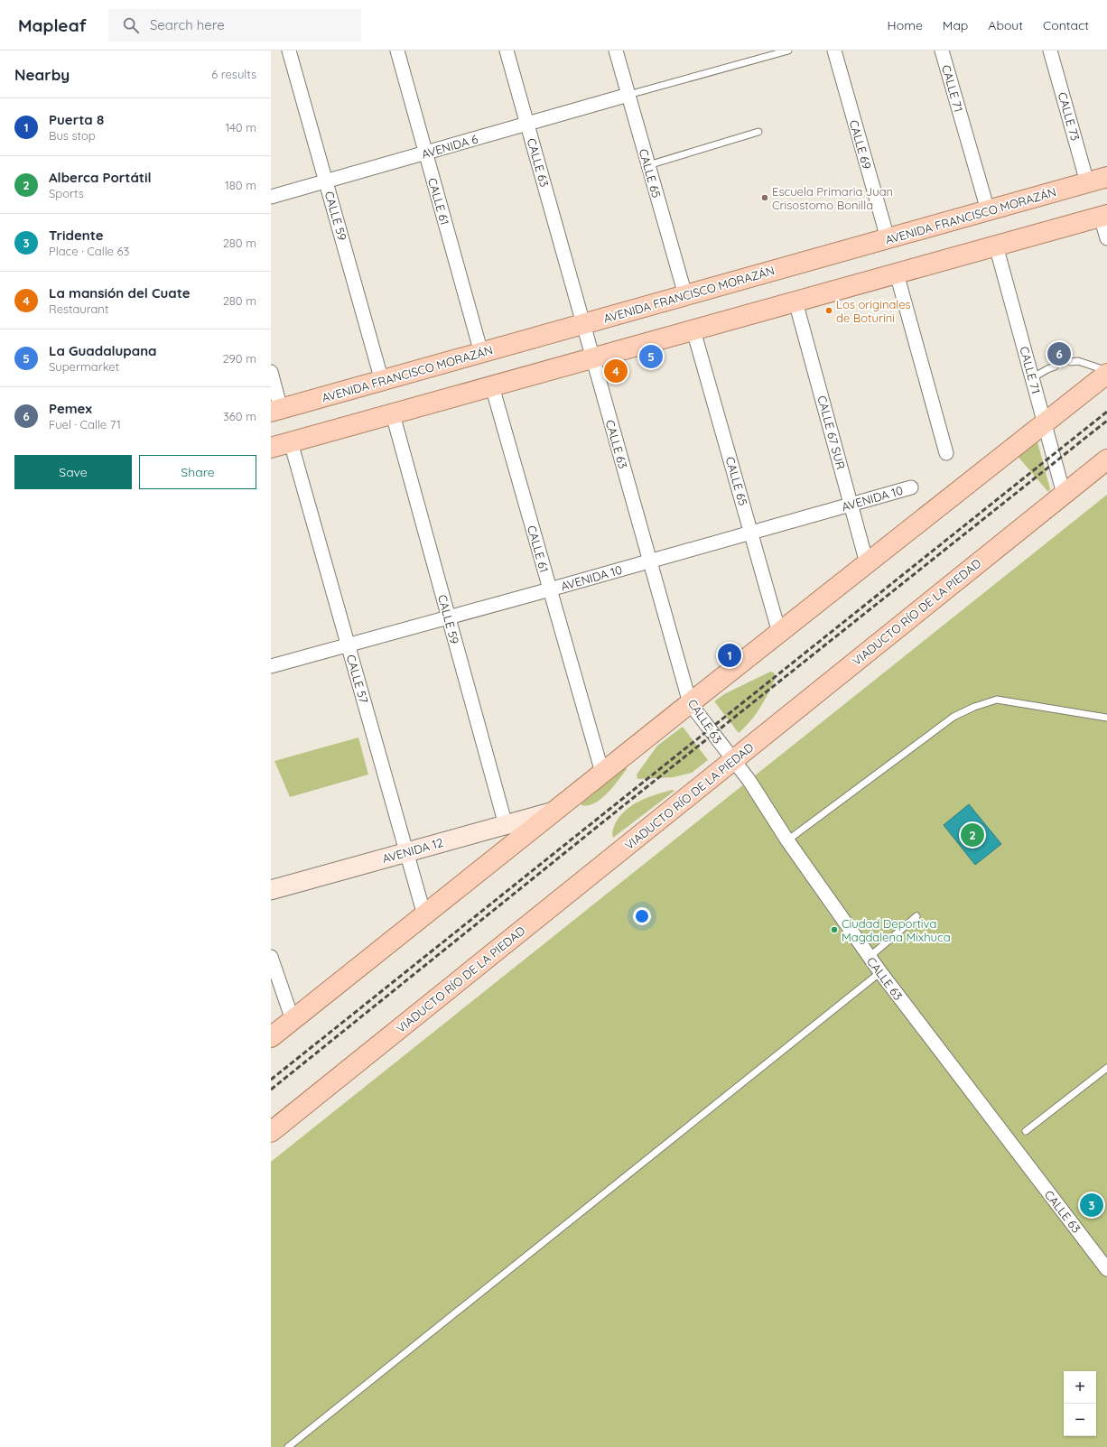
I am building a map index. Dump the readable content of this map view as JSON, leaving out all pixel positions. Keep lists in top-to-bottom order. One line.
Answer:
{"streets":{"main road":["AVENIDA FRANCISCO MORAZÁN","VIADUCTO RÍO DE LA PIEDAD"],"street":["CALLE 71","CALLE 73","CALLE 69","AVENIDA 6","CALLE 63","CALLE 65","CALLE 61","CALLE 59","CALLE 67 SUR","AVENIDA 10","CALLE 57","AVENIDA 12"]},"crossings":[["CALLE 71","AVENIDA FRANCISCO MORAZÁN"],["CALLE 71","VIADUCTO RÍO DE LA PIEDAD"],["CALLE 73","AVENIDA FRANCISCO MORAZÁN"],["CALLE 69","AVENIDA FRANCISCO MORAZÁN"],["AVENIDA 6","CALLE 63"],["AVENIDA 6","CALLE 65"],["AVENIDA 6","CALLE 61"],["AVENIDA 6","CALLE 59"],["CALLE 63","AVENIDA FRANCISCO MORAZÁN"],["CALLE 63","AVENIDA 10"],["CALLE 63","VIADUCTO RÍO DE LA PIEDAD"],["CALLE 65","AVENIDA FRANCISCO MORAZÁN"],["CALLE 65","AVENIDA 10"],["CALLE 61","AVENIDA FRANCISCO MORAZÁN"],["CALLE 61","AVENIDA 10"],["CALLE 59","AVENIDA FRANCISCO MORAZÁN"],["CALLE 59","AVENIDA 10"],["CALLE 59","AVENIDA 12"],["CALLE 67 SUR","AVENIDA 10"],["AVENIDA 10","CALLE 57"],["CALLE 57","AVENIDA 12"]],"places":["Escuela Primaria Juan Crisostomo Bonilla","Los originales de Boturini","Ciudad Deportiva Magdalena Mixhuca"],"page":{"header":"Mapleaf","search":"Search here","nav":["Home","Map","About","Contact"],"heading":["Nearby","6 results"],"list":[{"mark":"1","name":"Puerta 8","note":"Bus stop","value":"140 m"},{"mark":"2","name":"Alberca Portátil","note":"Sports","value":"180 m"},{"mark":"3","name":"Tridente","note":"Place · Calle 63","value":"280 m"},{"mark":"4","name":"La mansión del Cuate","note":"Restaurant","value":"280 m"},{"mark":"5","name":"La Guadalupana","note":"Supermarket","value":"290 m"},{"mark":"6","name":"Pemex","note":"Fuel · Calle 71","value":"360 m"}],"pins":["6","5","4","1","2","3"],"buttons":["Save","Share"],"map_buttons":["+","−"]}}
